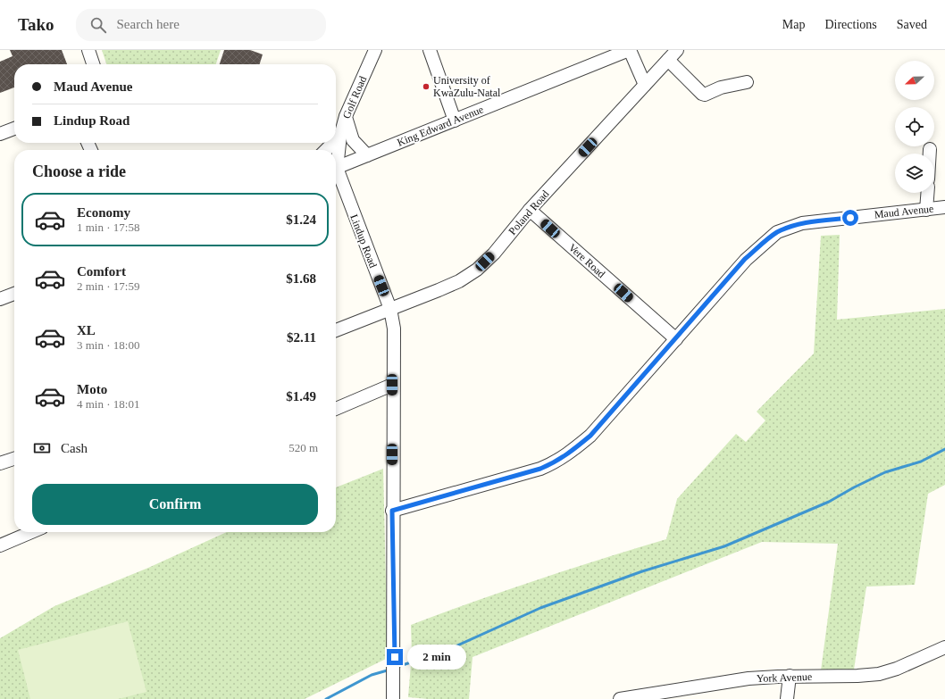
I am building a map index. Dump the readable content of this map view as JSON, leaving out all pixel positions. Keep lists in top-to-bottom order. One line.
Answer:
{"streets":{"street":["Golf Road","King Edward Avenue","Maud Avenue","Poland Road","Lindup Road","Vere Road","York Avenue"]},"crossings":[["Maud Avenue","Lindup Road"],["Maud Avenue","Vere Road"],["Poland Road","Lindup Road"],["Poland Road","Vere Road"]],"places":["University of KwaZulu-Natal"],"north":"left","page":{"header":"Tako","search":"Search here","nav":["Map","Directions","Saved"],"banner":["Maud Avenue","Lindup Road"],"heading":"Choose a ride","list":[{"name":"Economy","note":"1 min · 17:58","value":"$1.24"},{"name":"Comfort","note":"2 min · 17:59","value":"$1.68"},{"name":"XL","note":"3 min · 18:00","value":"$2.11"},{"name":"Moto","note":"4 min · 18:01","value":"$1.49"}],"pay":["Cash","520 m"],"buttons":"Confirm","bubble":"2 min"}}
